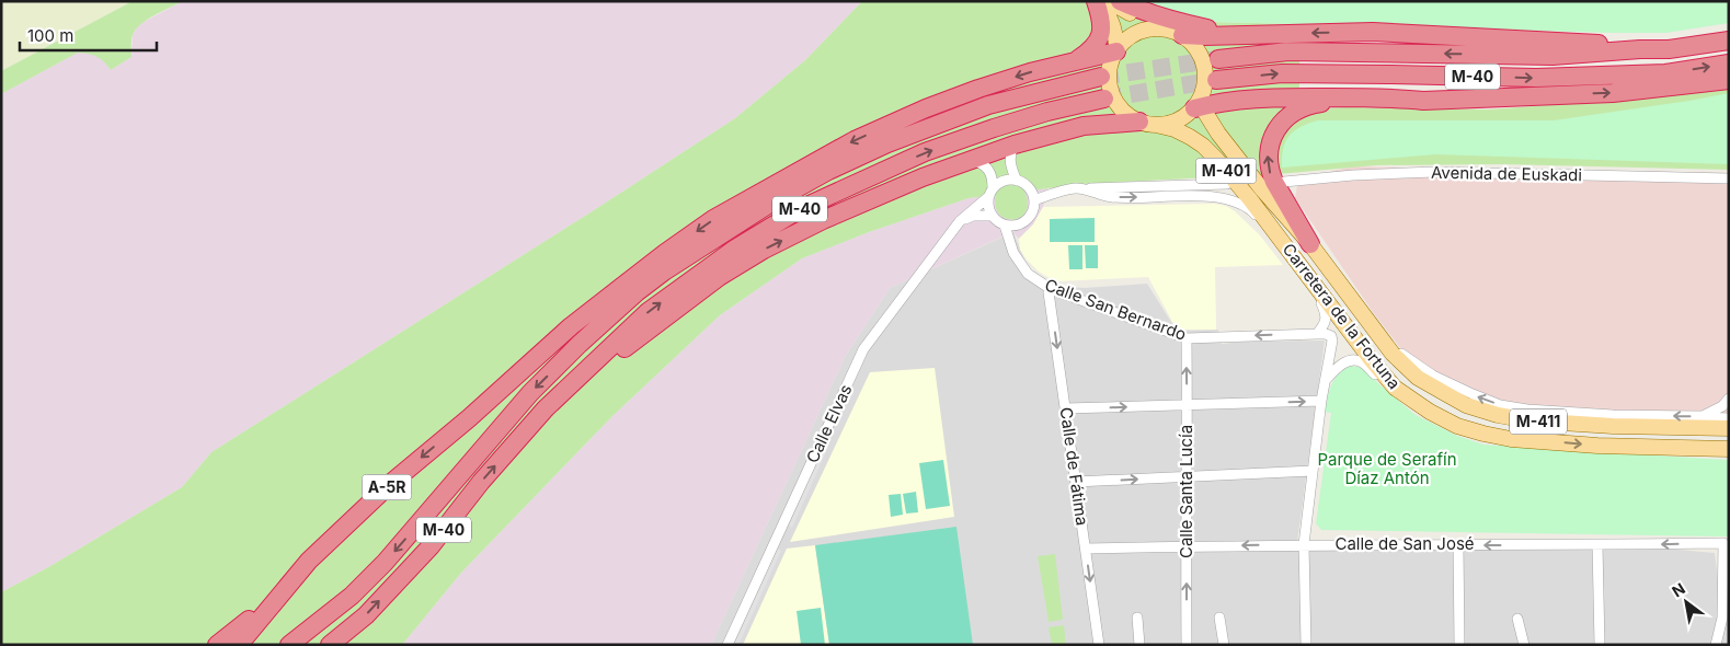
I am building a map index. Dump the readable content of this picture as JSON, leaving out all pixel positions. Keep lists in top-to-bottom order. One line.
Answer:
{"streets":{"highway":["M-40","A-5R"],"main road":["M-401","Carretera de la Fortuna","M-411"],"street":["Avenida de Euskadi","Calle San Bernardo","Calle Elvas","Calle de Fátima","Calle Santa Lucía","Calle de San José"]},"crossings":[["M-40","A-5R"],["Calle San Bernardo","Calle Elvas"],["Calle San Bernardo","Calle de Fátima"],["Calle San Bernardo","Calle Santa Lucía"],["Calle de Fátima","Calle de San José"],["Calle Santa Lucía","Calle de San José"]],"one_way":["Calle de Fátima","Calle de San José"],"parks":["Parque de Serafín Díaz Antón"],"scale_bar":"100 m","north":"top left"}
